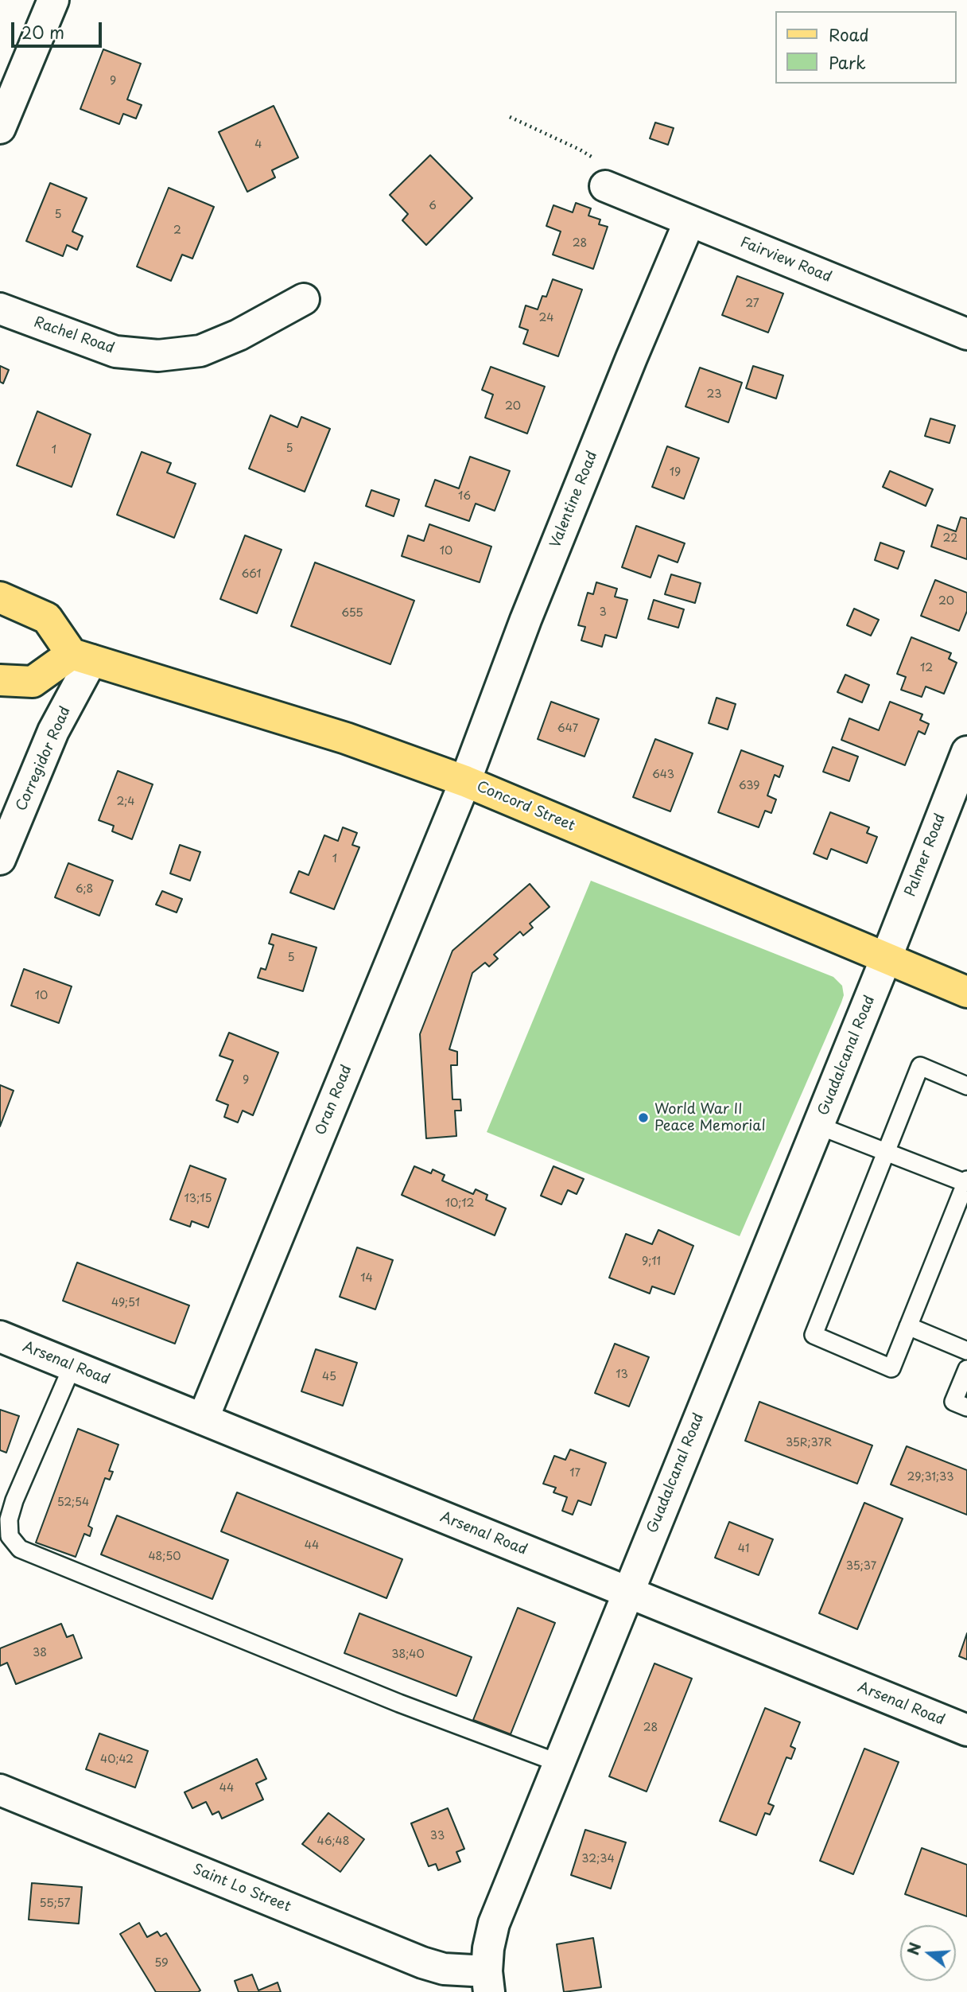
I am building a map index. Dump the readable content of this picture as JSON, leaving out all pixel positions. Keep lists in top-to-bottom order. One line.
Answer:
{"streets":{"main road":["Concord Street"],"street":["Fairview Road","Rachel Road","Valentine Road","Corregidor Road","Palmer Road","Guadalcanal Road","Oran Road","Arsenal Road","Saint Lo Street"]},"crossings":[["Fairview Road","Valentine Road"],["Valentine Road","Concord Street"],["Valentine Road","Oran Road"],["Corregidor Road","Concord Street"],["Concord Street","Palmer Road"],["Concord Street","Guadalcanal Road"],["Concord Street","Oran Road"],["Palmer Road","Guadalcanal Road"],["Guadalcanal Road","Arsenal Road"],["Guadalcanal Road","Saint Lo Street"],["Oran Road","Arsenal Road"]],"places":["World War II Peace Memorial"],"house_numbers":["9","4","6","5","2","28","27","24","23","20","5","1","19","16","22","10","661","20","3","655","12","647","643","639","2;4","1","6;8","5","10","9","13;15","10;12","9;11","14","49;51","13","45","35R;37R","17","29;31;33","52;54","44","41","48;50","35;37","38","38;40","28","40;42","44","33","46;48","32;34","55;57","59"],"legend":["Road","Park"],"scale_bar":"20 m","north":"left"}
